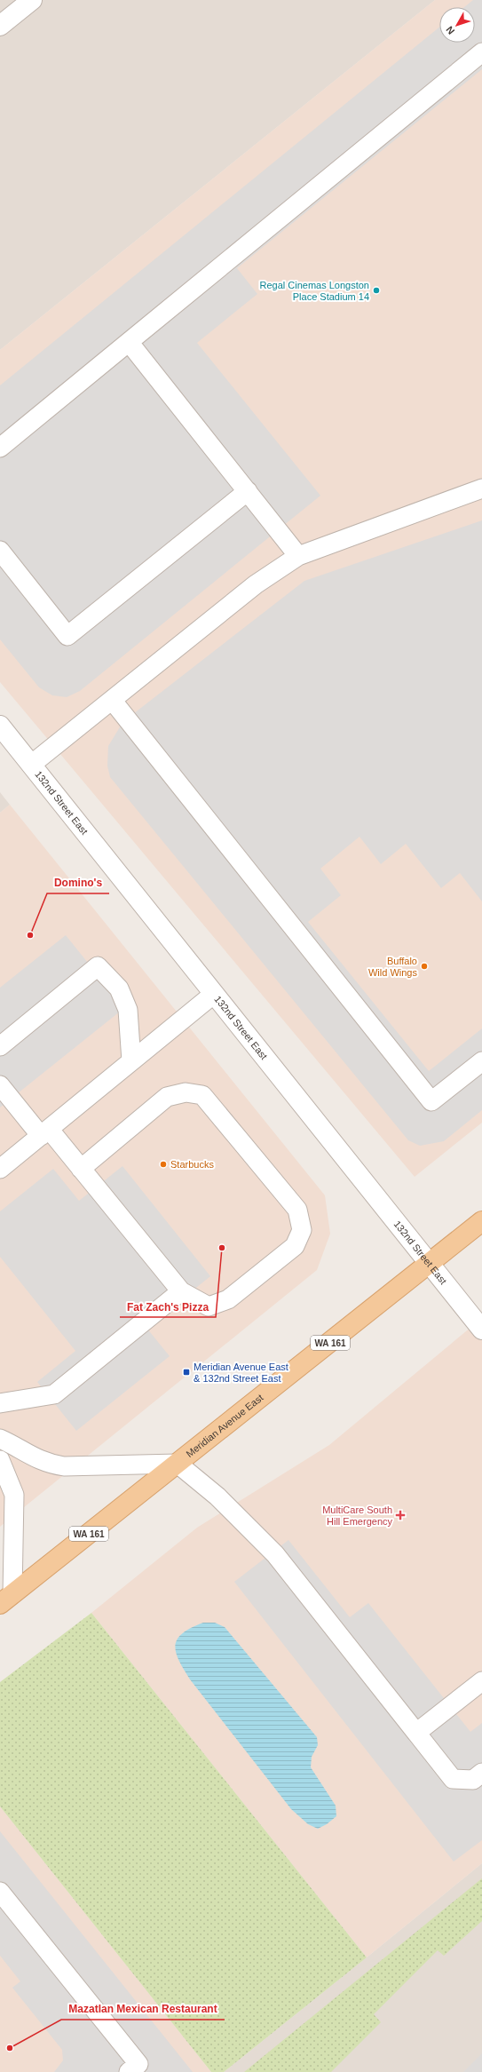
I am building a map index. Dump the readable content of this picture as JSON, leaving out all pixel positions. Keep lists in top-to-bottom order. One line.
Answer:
{"streets":{"main road":["WA 161","Meridian Avenue East"],"street":["132nd Street East"]},"crossings":[["132nd Street East","Meridian Avenue East"]],"places":{"other":["Regal Cinemas Longston Place Stadium 14","Domino's","Buffalo Wild Wings","Starbucks","Fat Zach's Pizza","Mazatlan Mexican Restaurant"],"transit":["Meridian Avenue East & 132nd Street East"],"health":["MultiCare South Hill Emergency"]},"north":"bottom left"}
